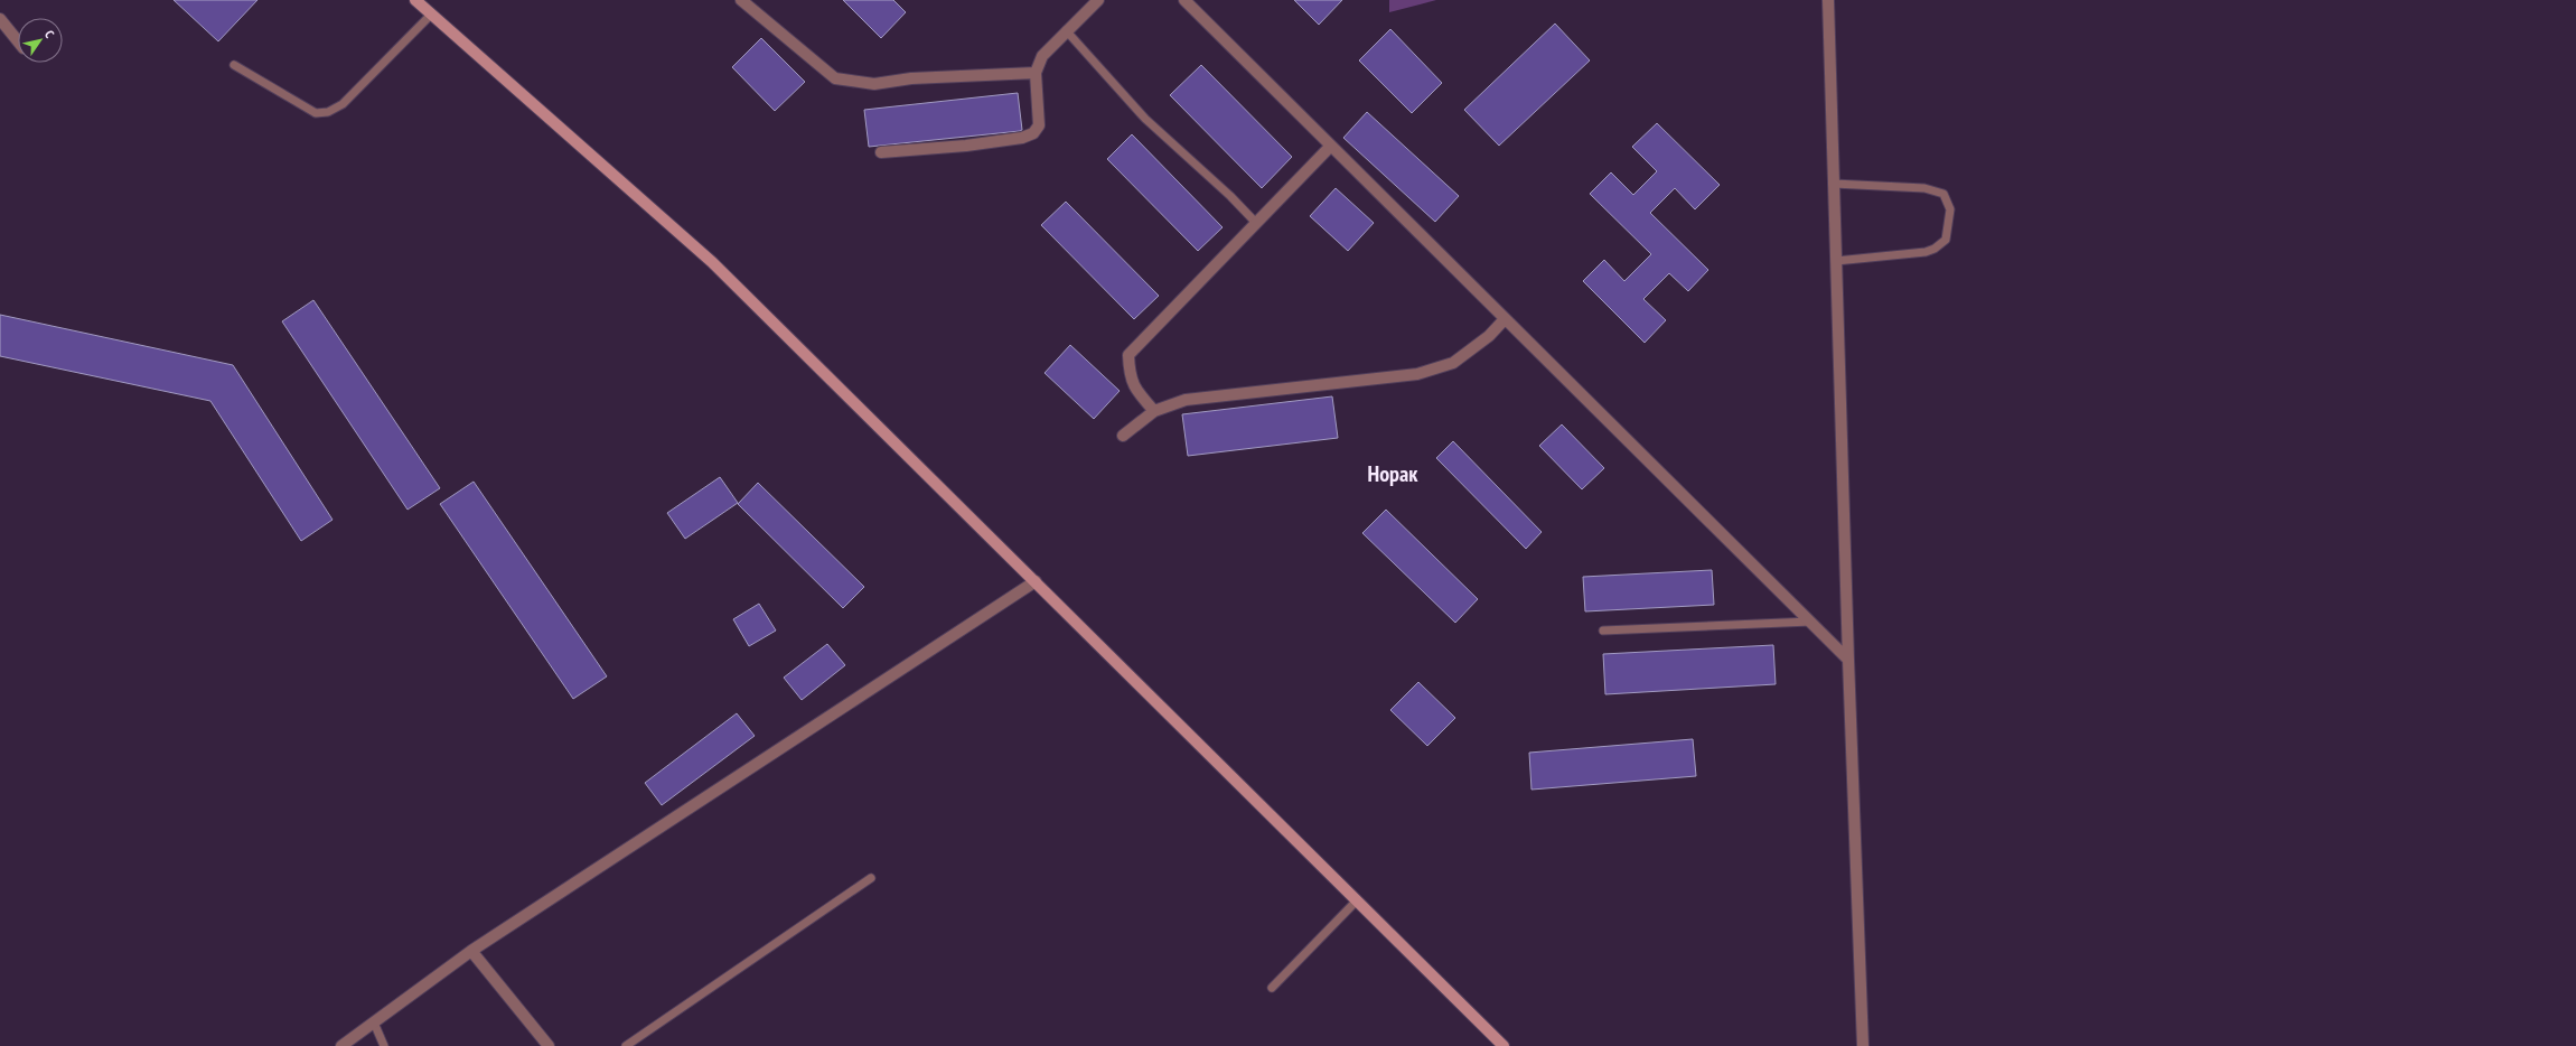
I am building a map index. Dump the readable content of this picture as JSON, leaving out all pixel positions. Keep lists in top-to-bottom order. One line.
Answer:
{"districts":["Норак"],"north":"top right"}
